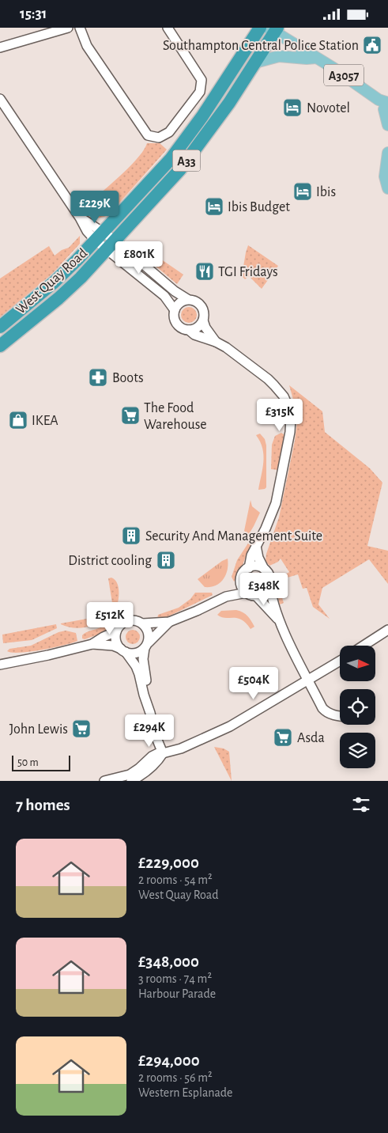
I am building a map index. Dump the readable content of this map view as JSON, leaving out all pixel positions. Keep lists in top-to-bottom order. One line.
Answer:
{"streets":{"highway":["A33","West Quay Road"],"main road":["A3057"]},"crossings":[["A3057","West Quay Road"]],"places":{"public building":["Southampton Central Police Station"],"hotel":["Novotel","Ibis","Ibis Budget"],"restaurant":["TGI Fridays"],"pharmacy":["Boots"],"supermarket":["The Food Warehouse","John Lewis","Asda"],"shop":["IKEA"],"building":["Security And Management Suite","District cooling"]},"scale_bar":"50 m","north":"right","page":{"status":"15:31","price":["£229K","£801K","£315K","£348K","£512K","£504K","£294K"],"scale":"50 m","heading":"7 homes","list":[{"name":"£229,000","note":"2 rooms · 54 m² · West Quay Road"},{"name":"£348,000","note":"3 rooms · 74 m² · Harbour Parade"},{"name":"£294,000","note":"2 rooms · 56 m² · Western Esplanade"}]}}
